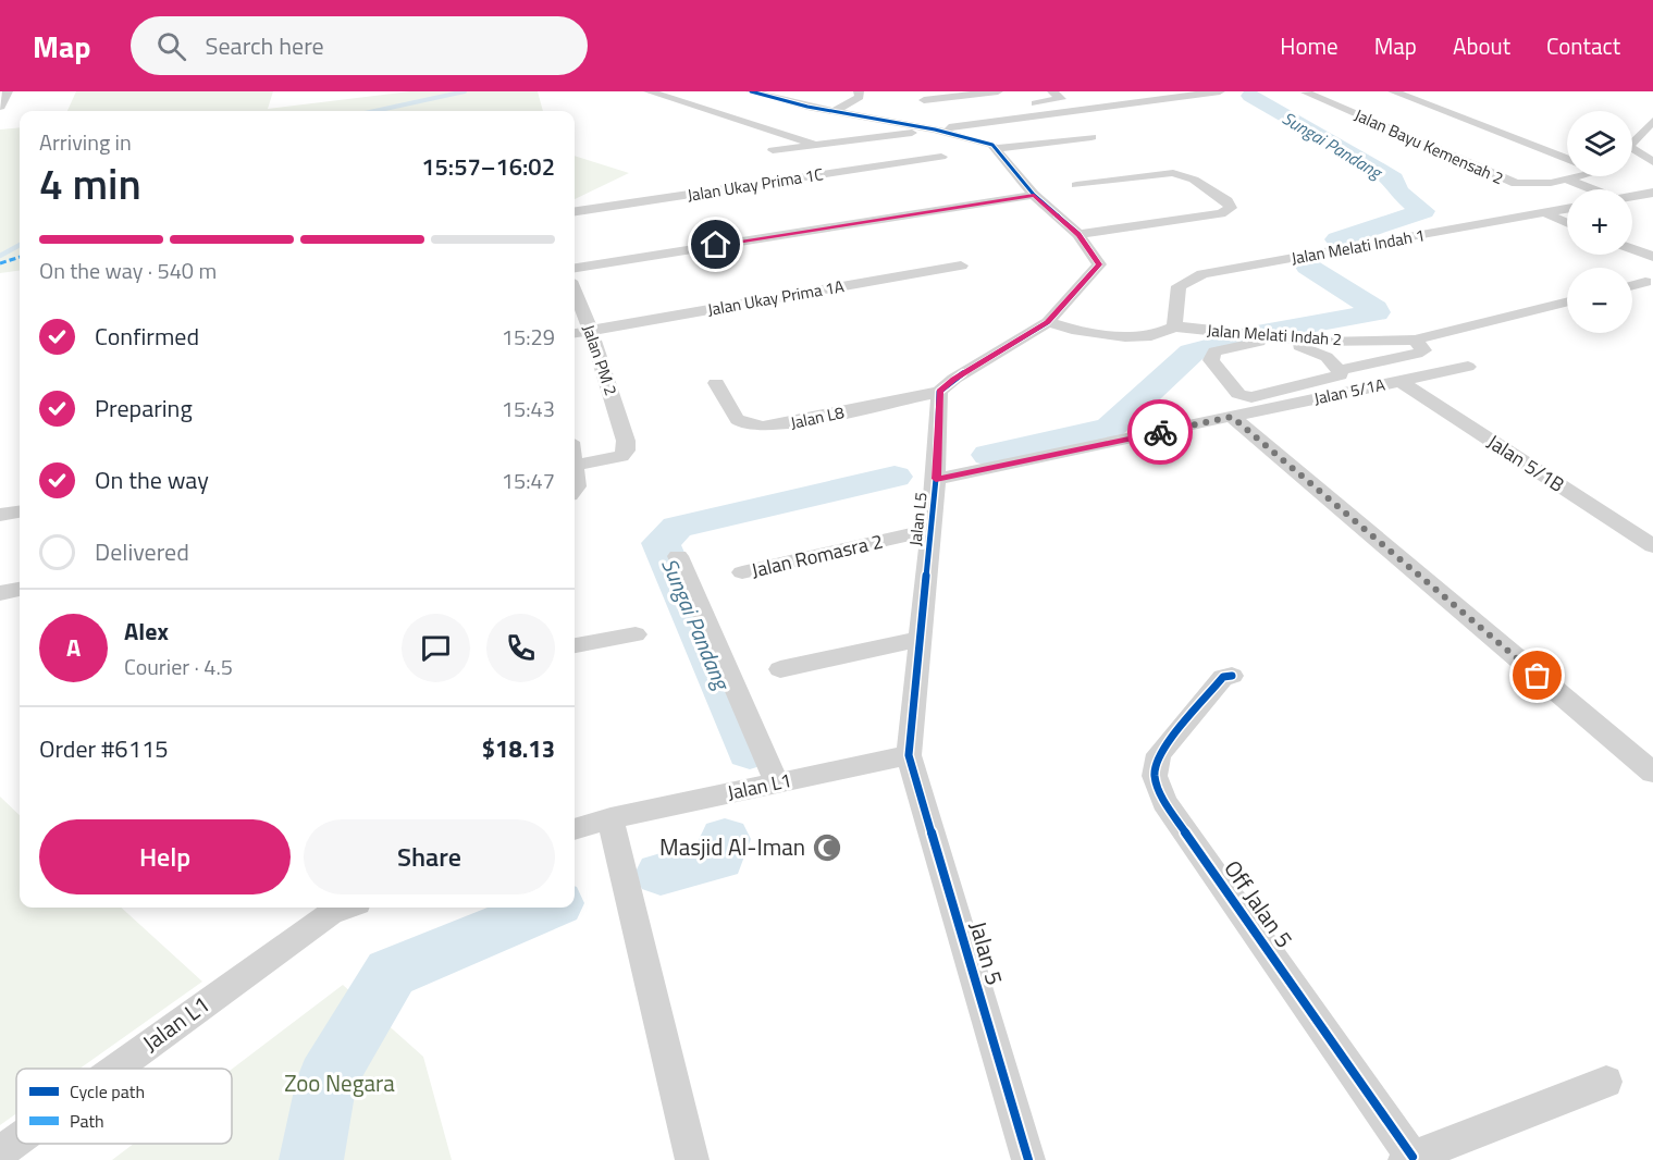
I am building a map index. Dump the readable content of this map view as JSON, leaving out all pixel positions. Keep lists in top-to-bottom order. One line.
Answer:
{"streets":{"street":["Jalan Bayu Kemensah 2","Jalan Ukay Prima 1C","Jalan Melati Indah 1","Jalan Ukay Prima 1A","Jalan Melati Indah 2","Jalan PM 2","Jalan 5/1A","Jalan L8","Jalan 5/1B","Jalan L5","Jalan Romasra 2","Jalan L1","Off Jalan 5","Jalan 5"]},"crossings":[["Jalan Melati Indah 1","Jalan Melati Indah 2"],["Jalan Ukay Prima 1A","Jalan PM 2"],["Jalan 5/1A","Jalan 5/1B"],["Jalan 5/1A","Jalan L5"],["Jalan L8","Jalan L5"],["Jalan L5","Jalan Romasra 2"],["Jalan L5","Jalan L1"],["Jalan L5","Jalan 5"],["Jalan L1","Jalan 5"]],"water":["Sungai Pandang"],"parks":["Zoo Negara"],"places":{"mosque":["Masjid Al-Iman"]},"legend":["Cycle path","Path"],"page":{"header":"Map","search":"Search here","nav":["Home","Map","About","Contact"],"map_buttons":["+","−"],"heading":["4 min","Arriving in","15:57–16:02"],"panel":["Alex","Courier · 4.5","Order #6115","$18.13"],"bar":"On the way · 540 m","list":[["Confirmed","15:29"],["Preparing","15:43"],["On the way","15:47"],"Delivered"],"round":"A","buttons":["Help","Share"]}}
